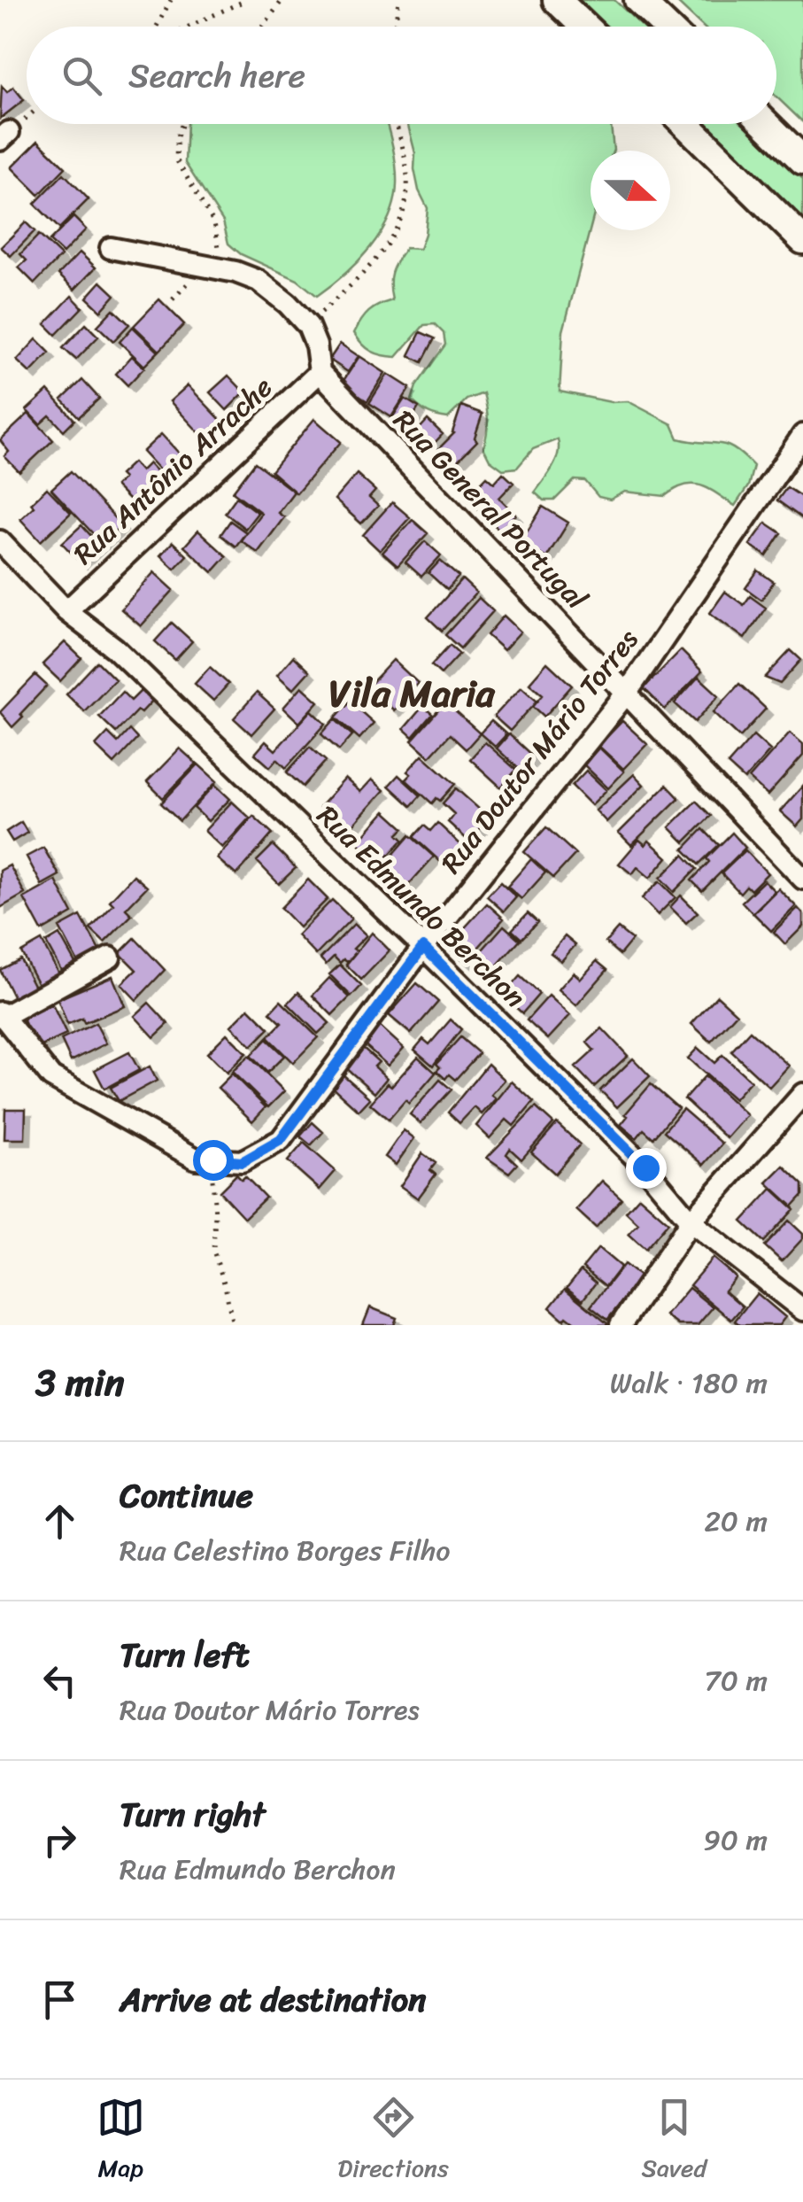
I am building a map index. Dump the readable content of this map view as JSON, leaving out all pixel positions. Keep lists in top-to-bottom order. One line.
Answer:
{"streets":{"street":["Rua Antônio Arrache","Rua General Portugal","Rua Doutor Mário Torres","Rua Edmundo Berchon"]},"crossings":[["Rua Antônio Arrache","Rua General Portugal"],["Rua Antônio Arrache","Rua Edmundo Berchon"],["Rua General Portugal","Rua Doutor Mário Torres"],["Rua Doutor Mário Torres","Rua Edmundo Berchon"]],"districts":["Vila Maria"],"north":"right","page":{"search":"Search here","heading":["3 min","Walk · 180 m"],"list":[["Continue","Rua Celestino Borges Filho","20 m"],["Turn left","Rua Doutor Mário Torres","70 m"],["Turn right","Rua Edmundo Berchon","90 m"],"Arrive at destination"],"nav":["Map","Directions","Saved"]}}
